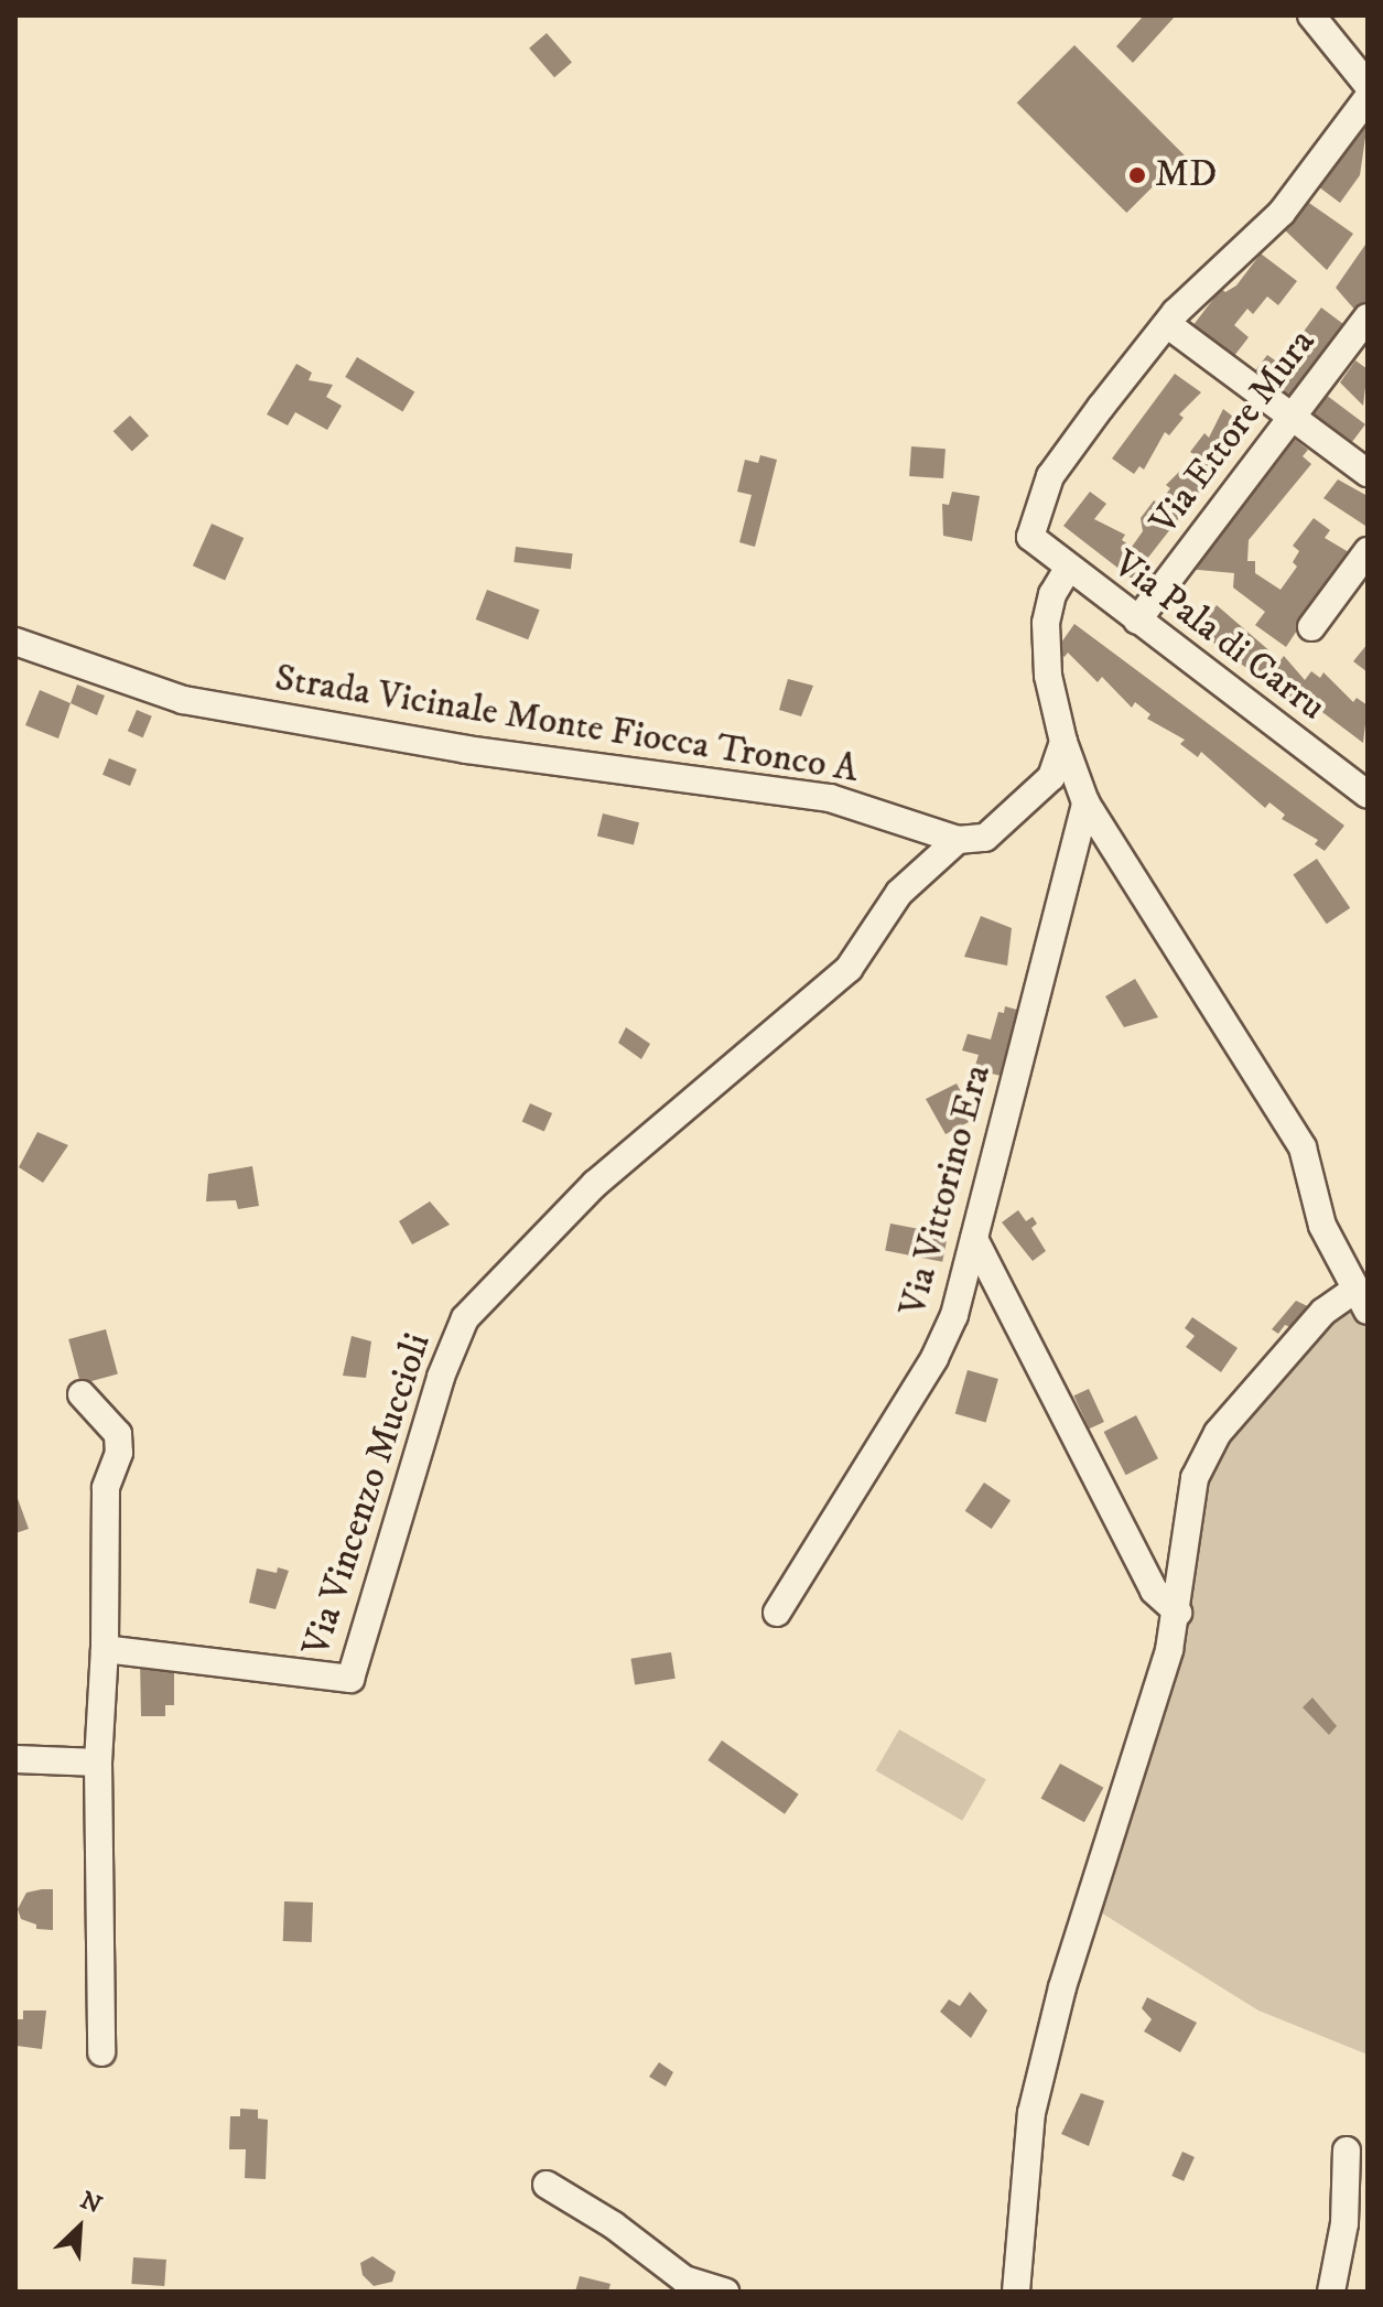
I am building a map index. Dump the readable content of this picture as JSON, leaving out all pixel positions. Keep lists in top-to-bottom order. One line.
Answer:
{"streets":{"street":["Via Ettore Mura","Via Pala di Carru","Strada Vicinale Monte Fiocca Tronco A","Via Vittorino Era","Via Vincenzo Muccioli"]},"crossings":[["Via Ettore Mura","Via Pala di Carru"],["Strada Vicinale Monte Fiocca Tronco A","Via Vincenzo Muccioli"]],"places":["MD"],"north":"top right"}
